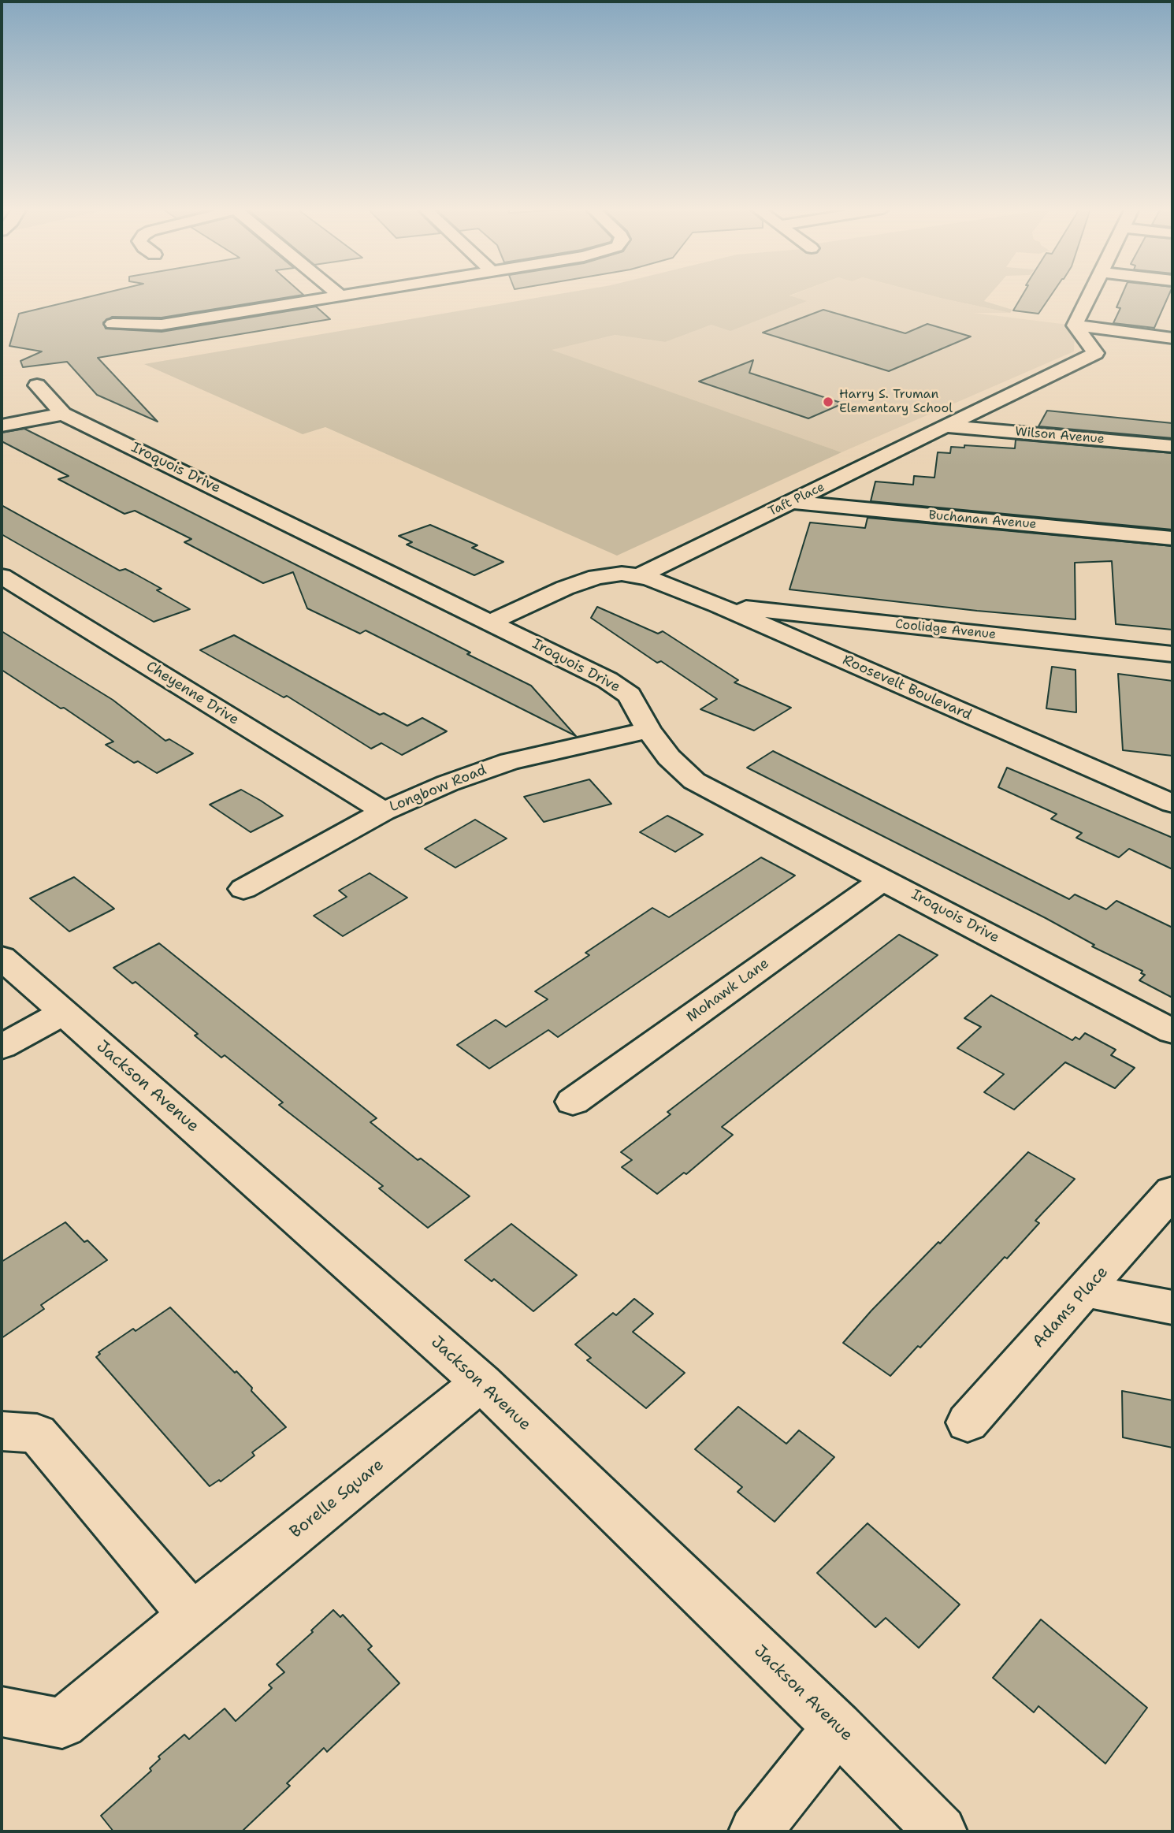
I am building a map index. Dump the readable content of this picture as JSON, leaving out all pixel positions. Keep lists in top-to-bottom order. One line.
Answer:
{"streets":{"street":["Wilson Avenue","Iroquois Drive","Taft Place","Buchanan Avenue","Coolidge Avenue","Roosevelt Boulevard","Cheyenne Drive","Longbow Road","Mohawk Lane","Jackson Avenue","Adams Place","Borelle Square"]},"crossings":[["Wilson Avenue","Taft Place"],["Iroquois Drive","Longbow Road"],["Iroquois Drive","Mohawk Lane"],["Taft Place","Buchanan Avenue"],["Taft Place","Roosevelt Boulevard"],["Coolidge Avenue","Roosevelt Boulevard"],["Cheyenne Drive","Longbow Road"],["Jackson Avenue","Borelle Square"]],"places":["Harry S. Truman Elementary School"]}
